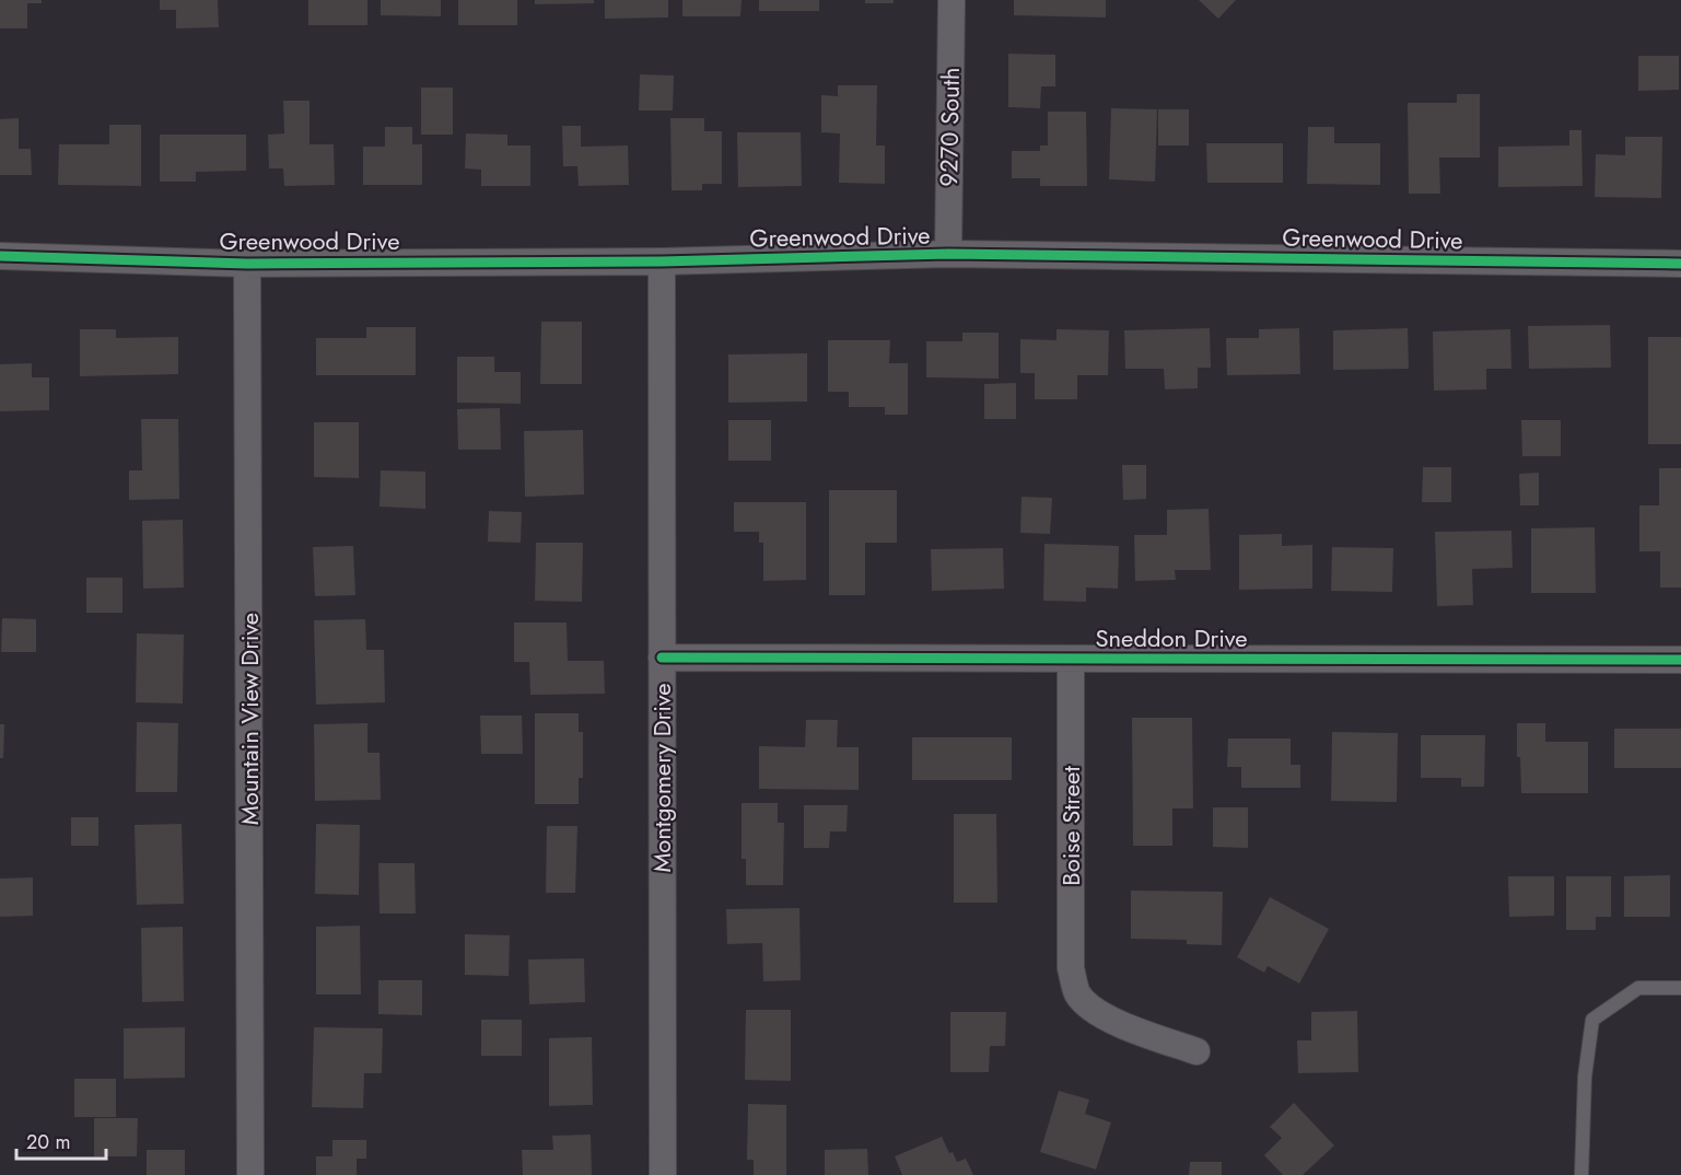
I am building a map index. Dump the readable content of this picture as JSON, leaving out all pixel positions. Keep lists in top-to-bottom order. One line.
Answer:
{"streets":{"street":["9270 South","Greenwood Drive","Sneddon Drive","Mountain View Drive","Montgomery Drive","Boise Street"]},"crossings":[["9270 South","Greenwood Drive"],["Greenwood Drive","Mountain View Drive"],["Greenwood Drive","Montgomery Drive"],["Sneddon Drive","Montgomery Drive"],["Sneddon Drive","Boise Street"]],"scale_bar":"20 m"}
